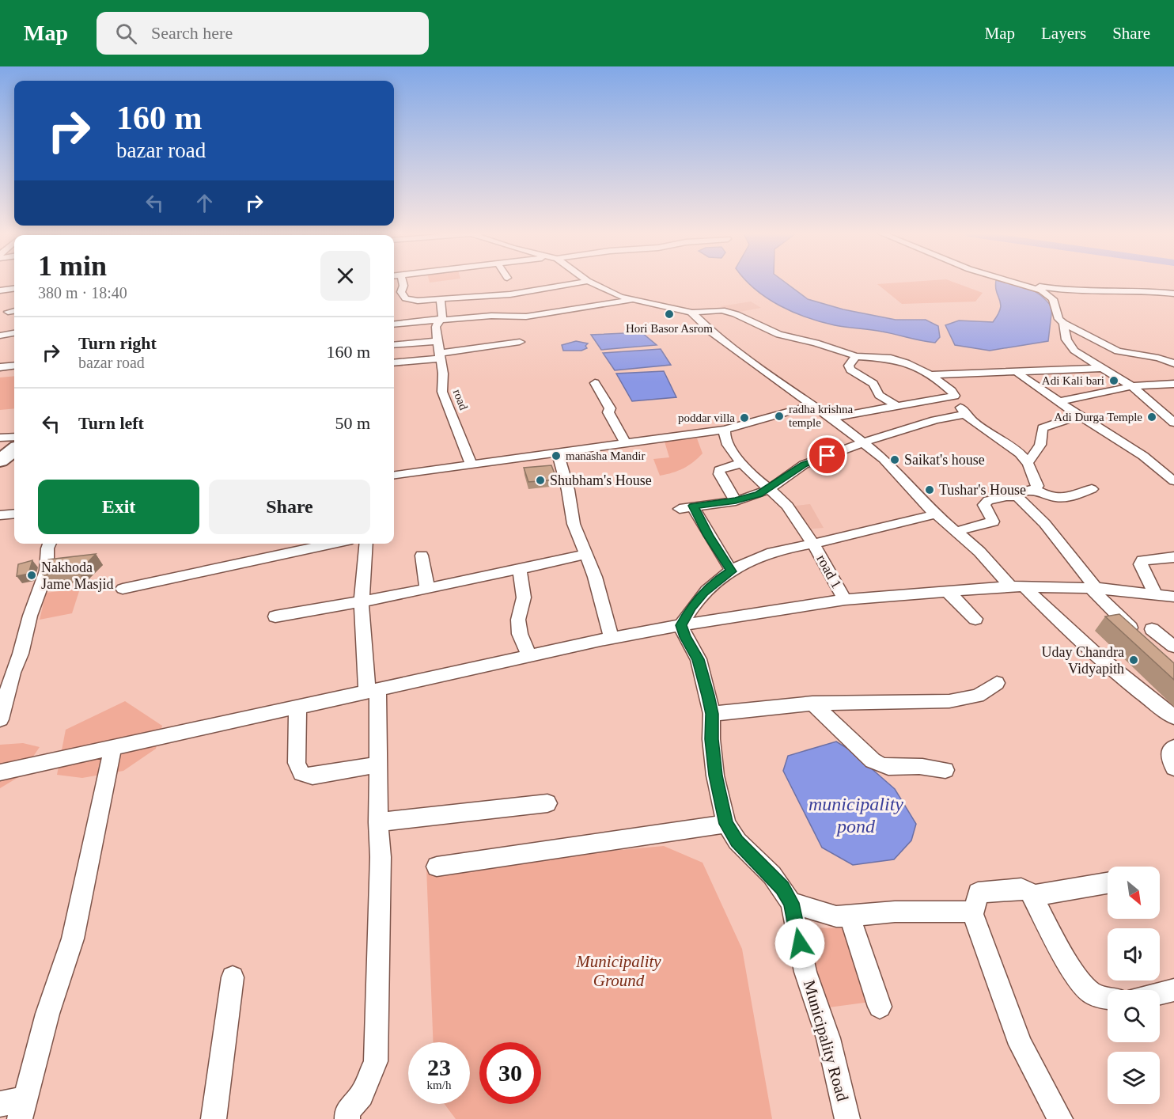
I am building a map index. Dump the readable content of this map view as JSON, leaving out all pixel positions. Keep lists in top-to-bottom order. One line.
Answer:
{"streets":{"street":["road","road 1","Municipality Road"]},"water":["municipality pond"],"parks":["Municipality Ground"],"places":["Hori Basor Asrom","Adi Kali bari","radha krishna temple","Adi Durga Temple","poddar villa","manasha Mandir","Saikat's house","Shubham's House","Tushar's House","Nakhoda Jame Masjid","Uday Chandra Vidyapith"],"north":"bottom right","page":{"header":"Map","search":"Search here","nav":["Map","Layers","Share"],"turn":["160 m","bazar road"],"heading":["1 min","380 m · 18:40"],"list":[{"name":"Turn right","note":"bazar road","value":"160 m"},{"name":"Turn left","value":"50 m"}],"buttons":["Exit","Share"],"speed":"23 km/h","limit":"30"}}
